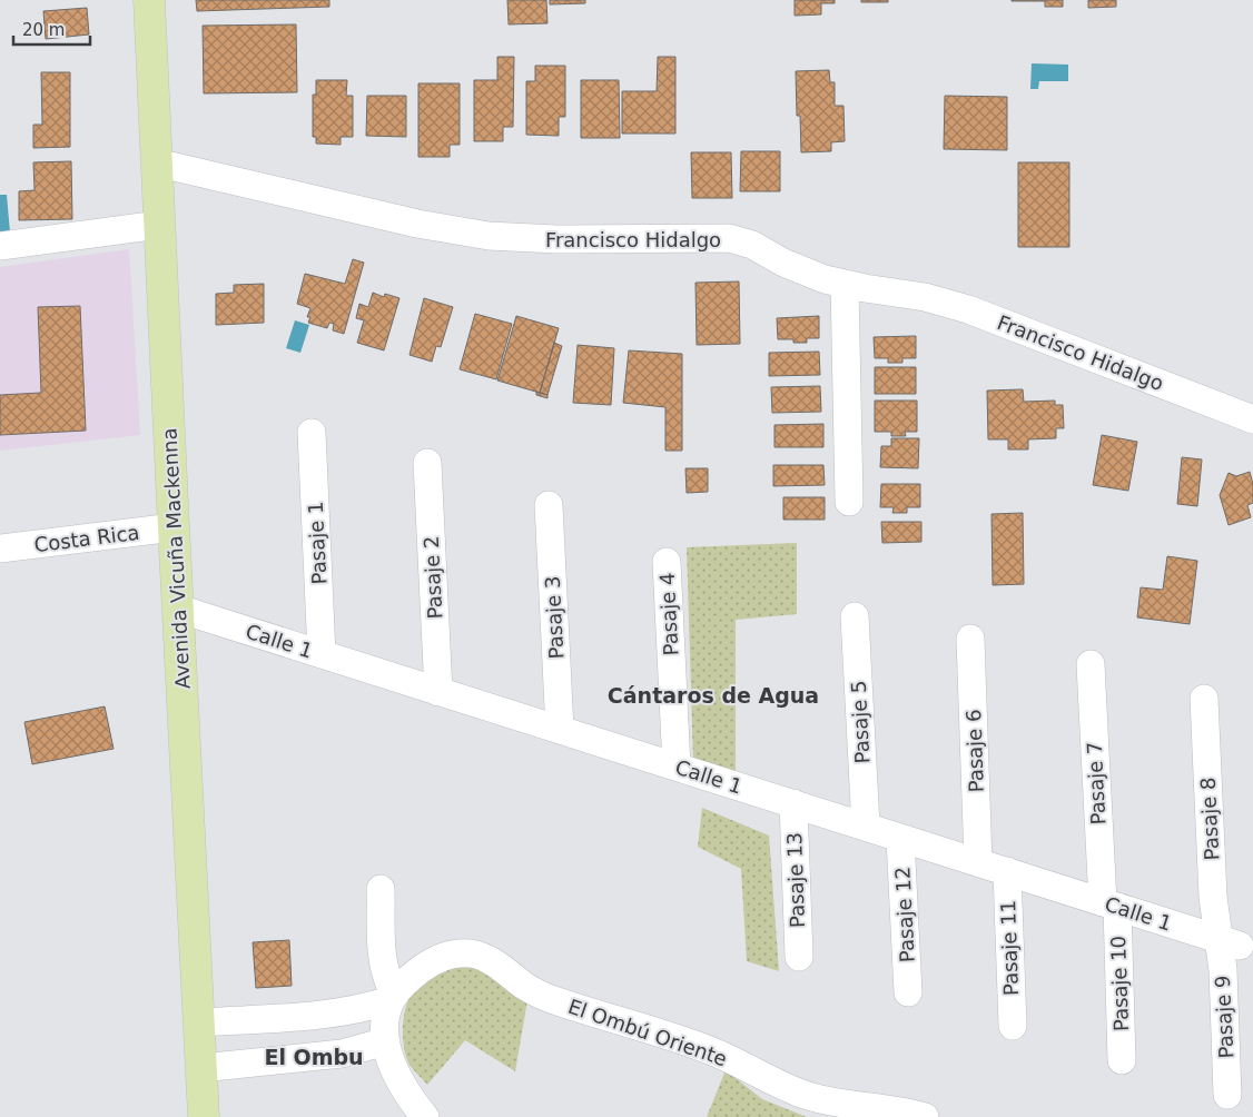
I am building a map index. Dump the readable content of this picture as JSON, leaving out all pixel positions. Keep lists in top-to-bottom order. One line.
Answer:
{"streets":{"main road":["Avenida Vicuña Mackenna"],"street":["Francisco Hidalgo","Costa Rica","Pasaje 1","Pasaje 2","Pasaje 4","Pasaje 3","Calle 1","Pasaje 5","Pasaje 6","Pasaje 7","Pasaje 8","Pasaje 13","Pasaje 12","Pasaje 11","Pasaje 10","Pasaje 9","El Ombú Oriente"]},"crossings":[["Francisco Hidalgo","Avenida Vicuña Mackenna"],["Costa Rica","Avenida Vicuña Mackenna"],["Pasaje 1","Calle 1"],["Avenida Vicuña Mackenna","Calle 1"],["Avenida Vicuña Mackenna","El Ombú Oriente"],["Pasaje 2","Calle 1"],["Pasaje 4","Calle 1"],["Pasaje 3","Calle 1"],["Calle 1","Pasaje 5"],["Calle 1","Pasaje 6"],["Calle 1","Pasaje 7"],["Calle 1","Pasaje 8"],["Calle 1","Pasaje 13"],["Calle 1","Pasaje 12"],["Calle 1","Pasaje 11"],["Calle 1","Pasaje 10"],["Calle 1","Pasaje 9"],["Pasaje 7","Pasaje 10"],["Pasaje 8","Pasaje 9"]],"districts":["Cántaros de Agua","El Ombu"],"scale_bar":"20 m"}
